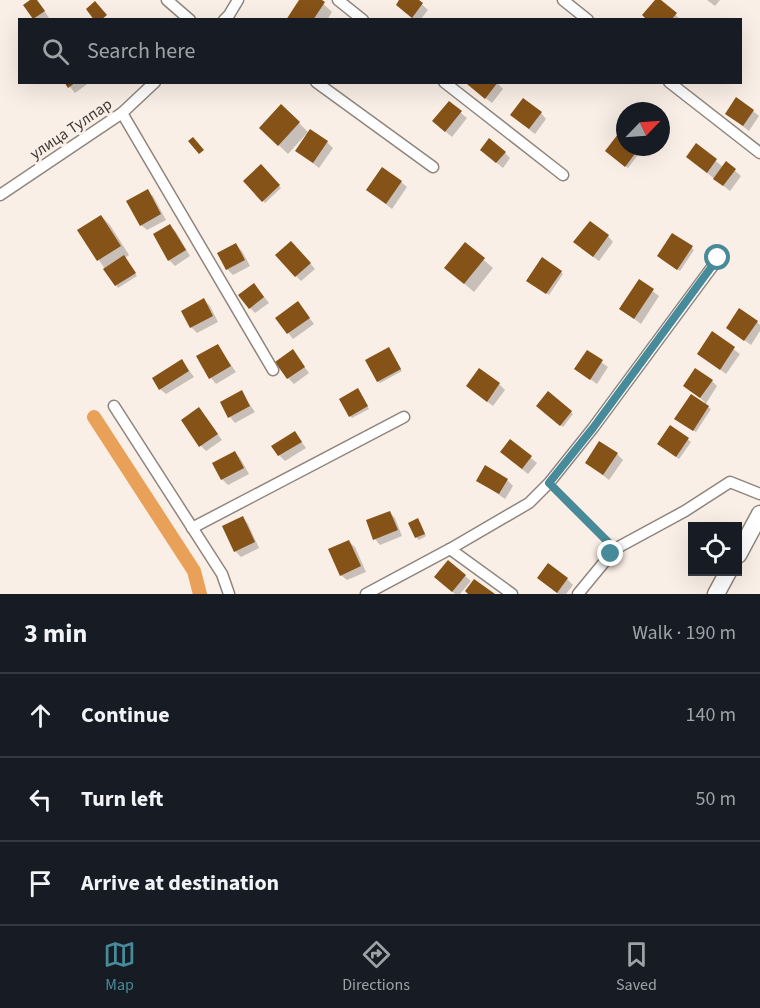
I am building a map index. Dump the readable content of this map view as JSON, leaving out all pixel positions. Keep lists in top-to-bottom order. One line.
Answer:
{"streets":{"street":["улица Тулпар"]},"north":"top right","page":{"search":"Search here","heading":["3 min","Walk · 190 m"],"list":[["Continue","140 m"],["Turn left","50 m"],"Arrive at destination"],"nav":["Map","Directions","Saved"]}}
